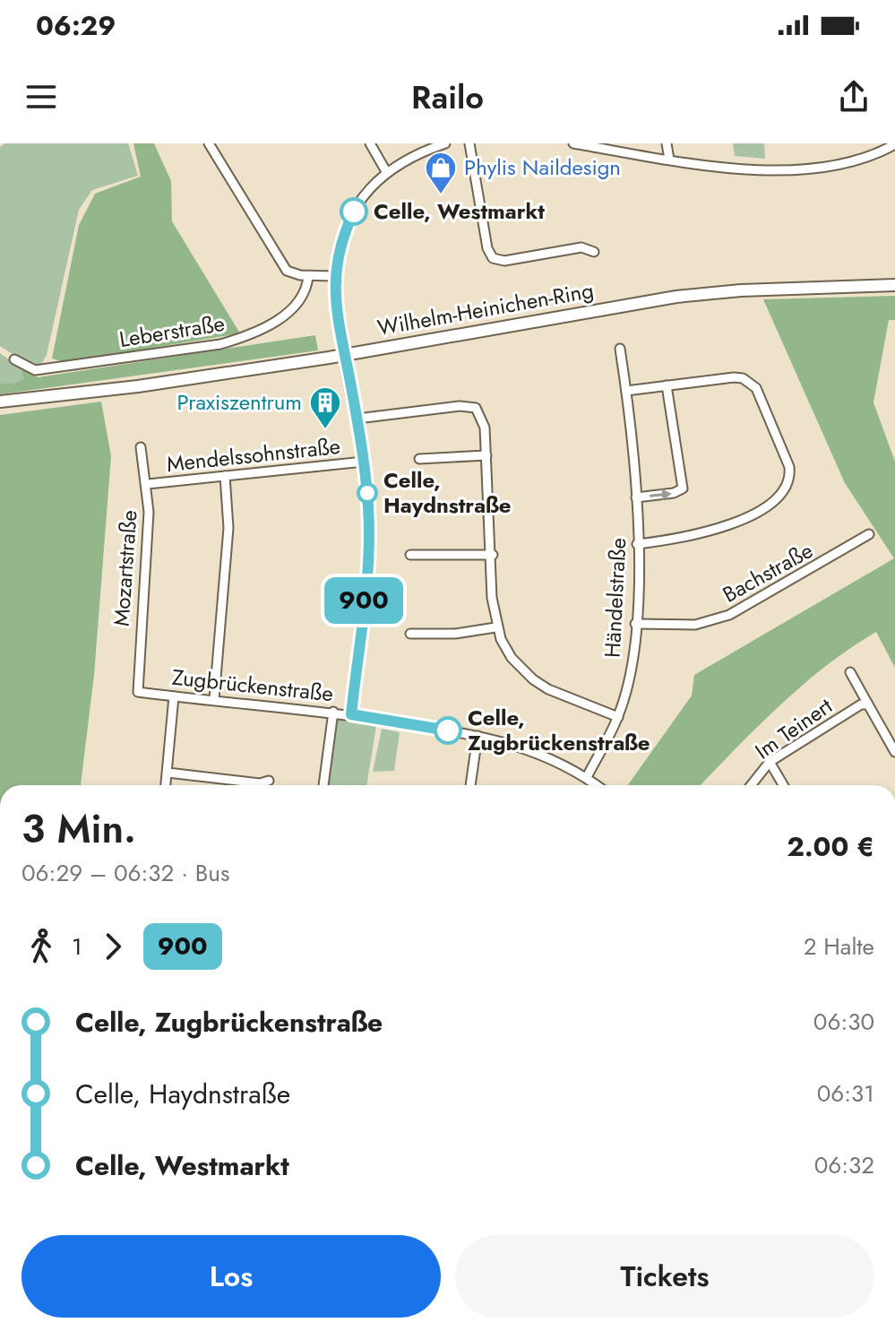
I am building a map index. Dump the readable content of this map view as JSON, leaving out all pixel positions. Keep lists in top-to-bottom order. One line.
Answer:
{"streets":{"main road":["Wilhelm-Heinichen-Ring"],"street":["Leberstraße","Mendelssohnstraße","Mozartstraße","Bachstraße","Händelstraße","Zugbrückenstraße","Im Teinert"]},"crossings":[["Mendelssohnstraße","Mozartstraße"],["Mozartstraße","Zugbrückenstraße"],["Bachstraße","Händelstraße"],["Händelstraße","Zugbrückenstraße"]],"places":{"shop":["Phylis Naildesign"],"other":["Celle, Westmarkt","Celle, Haydnstraße","Celle, Zugbrückenstraße"],"building":["Praxiszentrum"]},"lines":["bus line 900"],"page":{"status":"06:29","header":"Railo","on_map":"900","heading":["3 Min.","06:29 – 06:32 · Bus","2.00 €"],"legs":["1","900","2 Halte"],"list":[{"name":"Celle, Zugbrückenstraße","value":"06:30"},{"name":"Celle, Haydnstraße","value":"06:31"},{"name":"Celle, Westmarkt","value":"06:32"}],"buttons":["Los","Tickets"]}}
